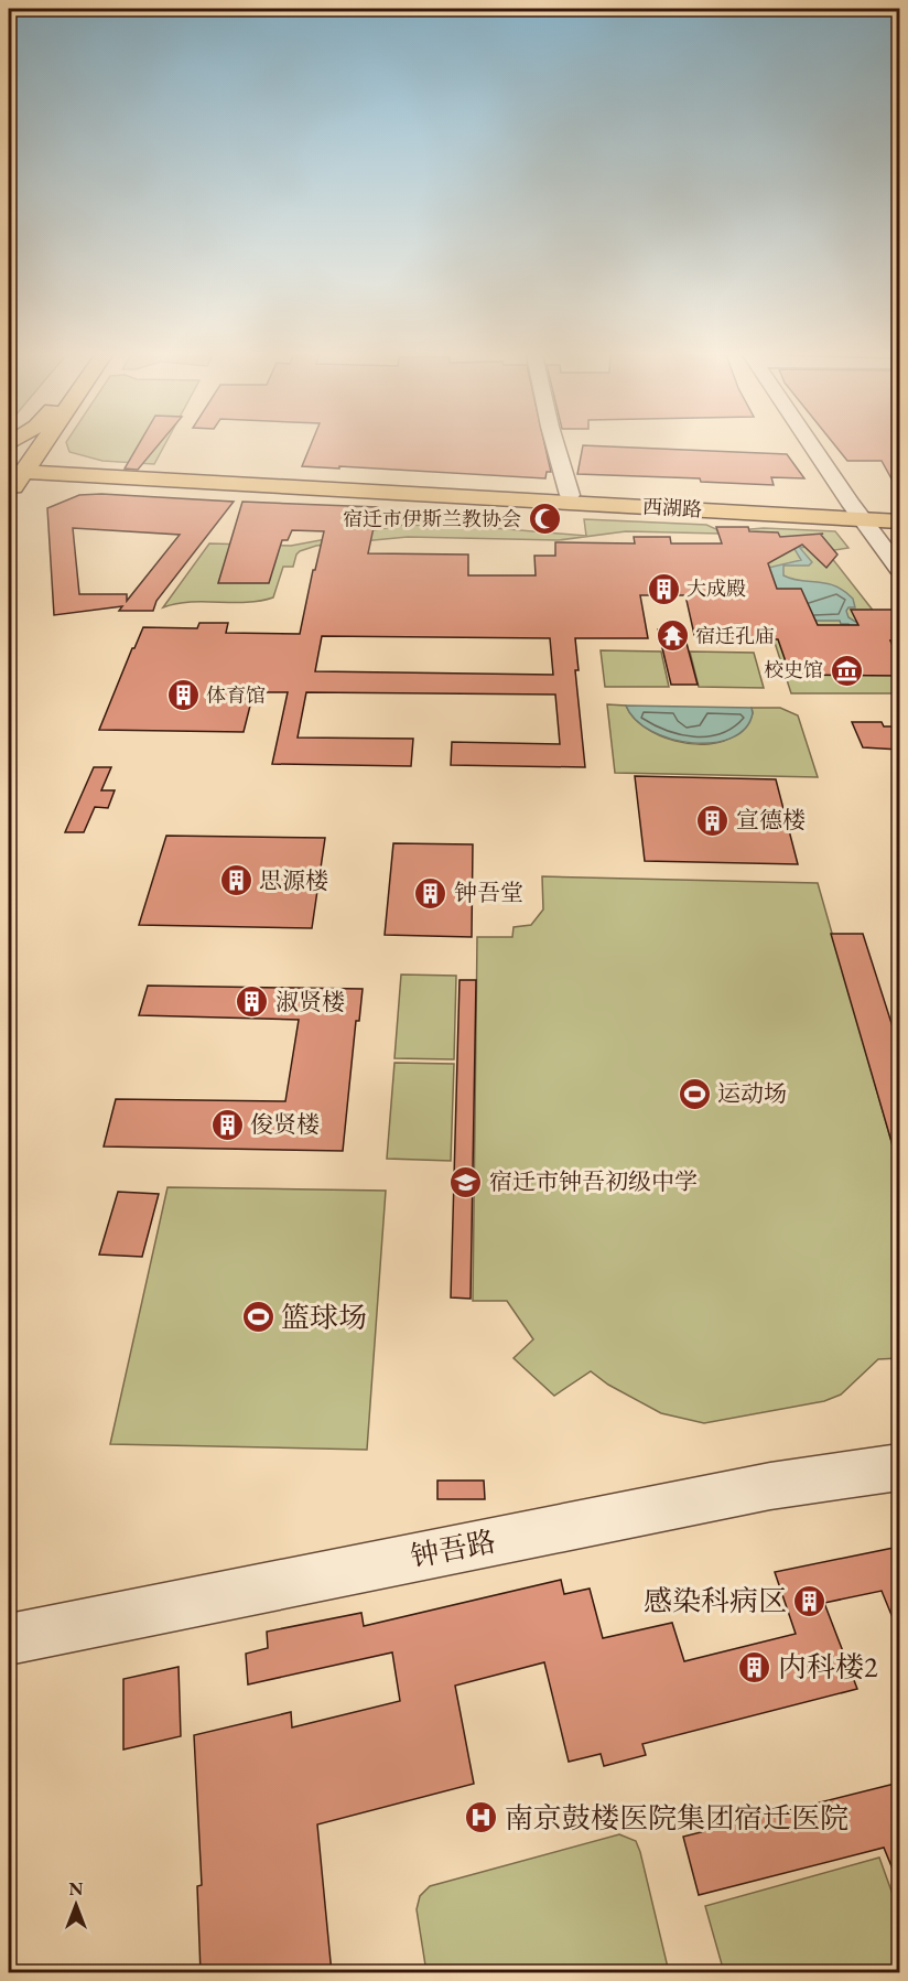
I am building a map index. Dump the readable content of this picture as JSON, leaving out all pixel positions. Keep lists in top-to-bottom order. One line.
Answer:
{"streets":{"main road":["西湖路"],"street":["钟吾路"]},"places":{"mosque":["宿迁市伊斯兰教协会"],"building":["大成殿","体育馆","宣德楼","思源楼","钟吾堂","淑贤楼","俊贤楼","感染科病区","内科楼2"],"temple":["宿迁孔庙"],"museum":["校史馆"],"sports":["运动场","篮球场"],"school or university":["宿迁市钟吾初级中学"],"hospital":["南京鼓楼医院集团宿迁医院"]},"north":"top"}
